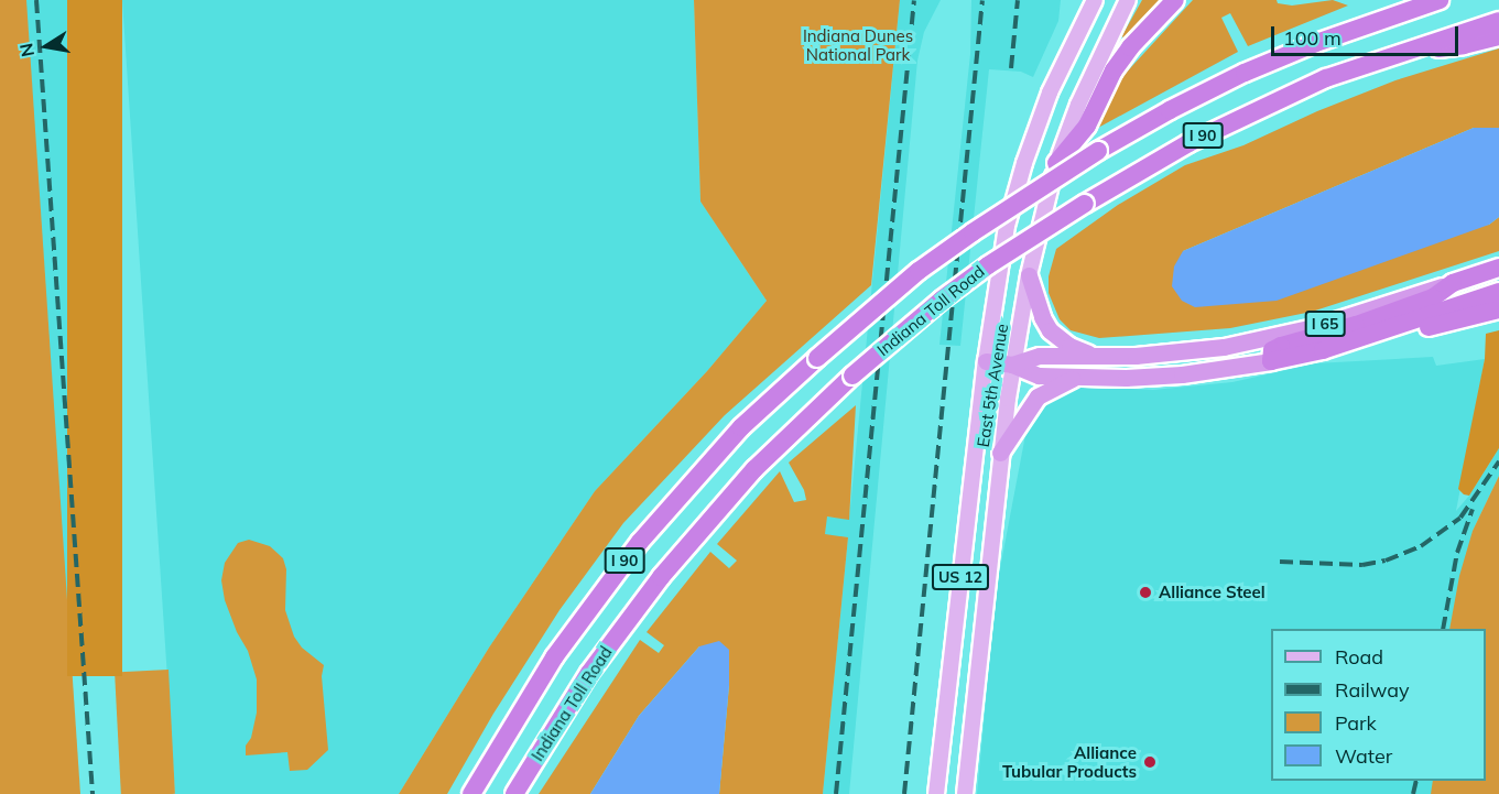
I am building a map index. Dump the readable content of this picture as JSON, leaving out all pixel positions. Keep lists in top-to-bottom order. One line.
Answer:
{"streets":{"highway":["I 90","Indiana Toll Road","I 65"],"main road":["East 5th Avenue","US 12"]},"crossings":[["I 65","East 5th Avenue"]],"parks":["Indiana Dunes National Park"],"places":["Alliance Steel","Alliance Tubular Products"],"legend":["Road","Railway","Park","Water"],"scale_bar":"100 m","north":"left"}
